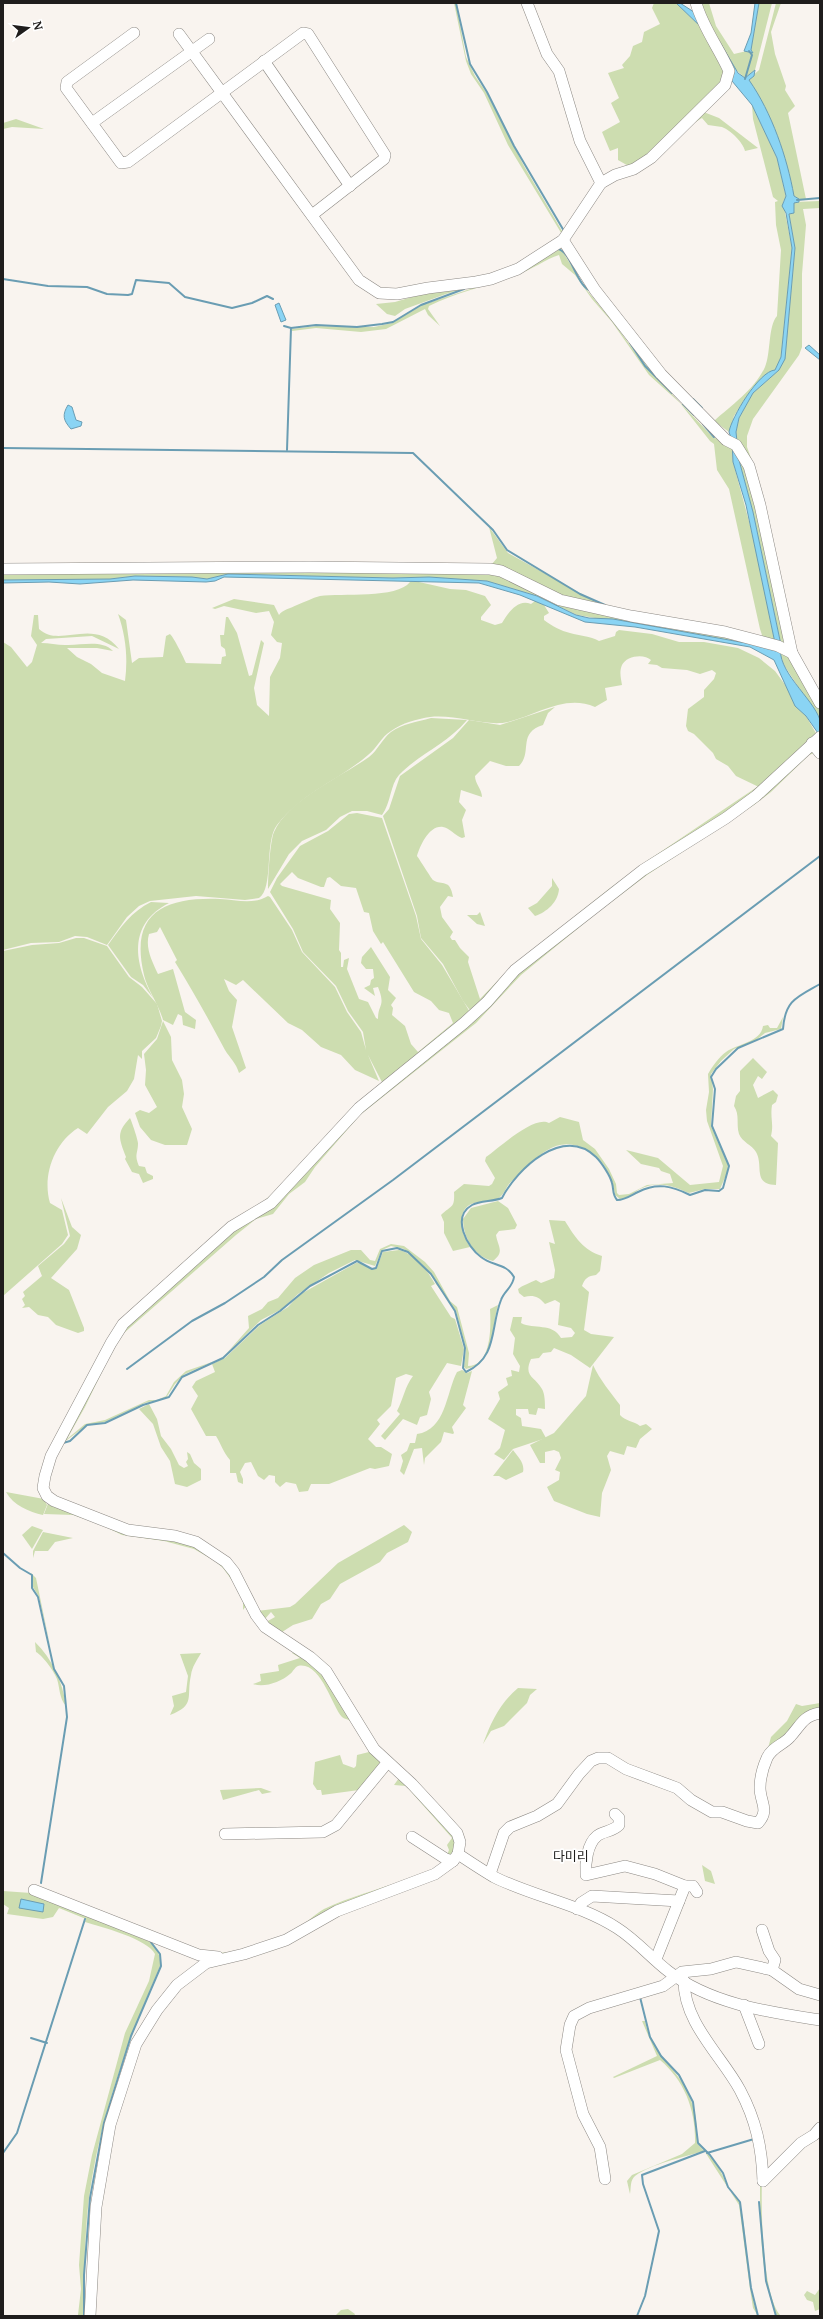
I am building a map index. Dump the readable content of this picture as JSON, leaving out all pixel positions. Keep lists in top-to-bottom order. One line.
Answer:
{"districts":["다미리"],"north":"right"}
